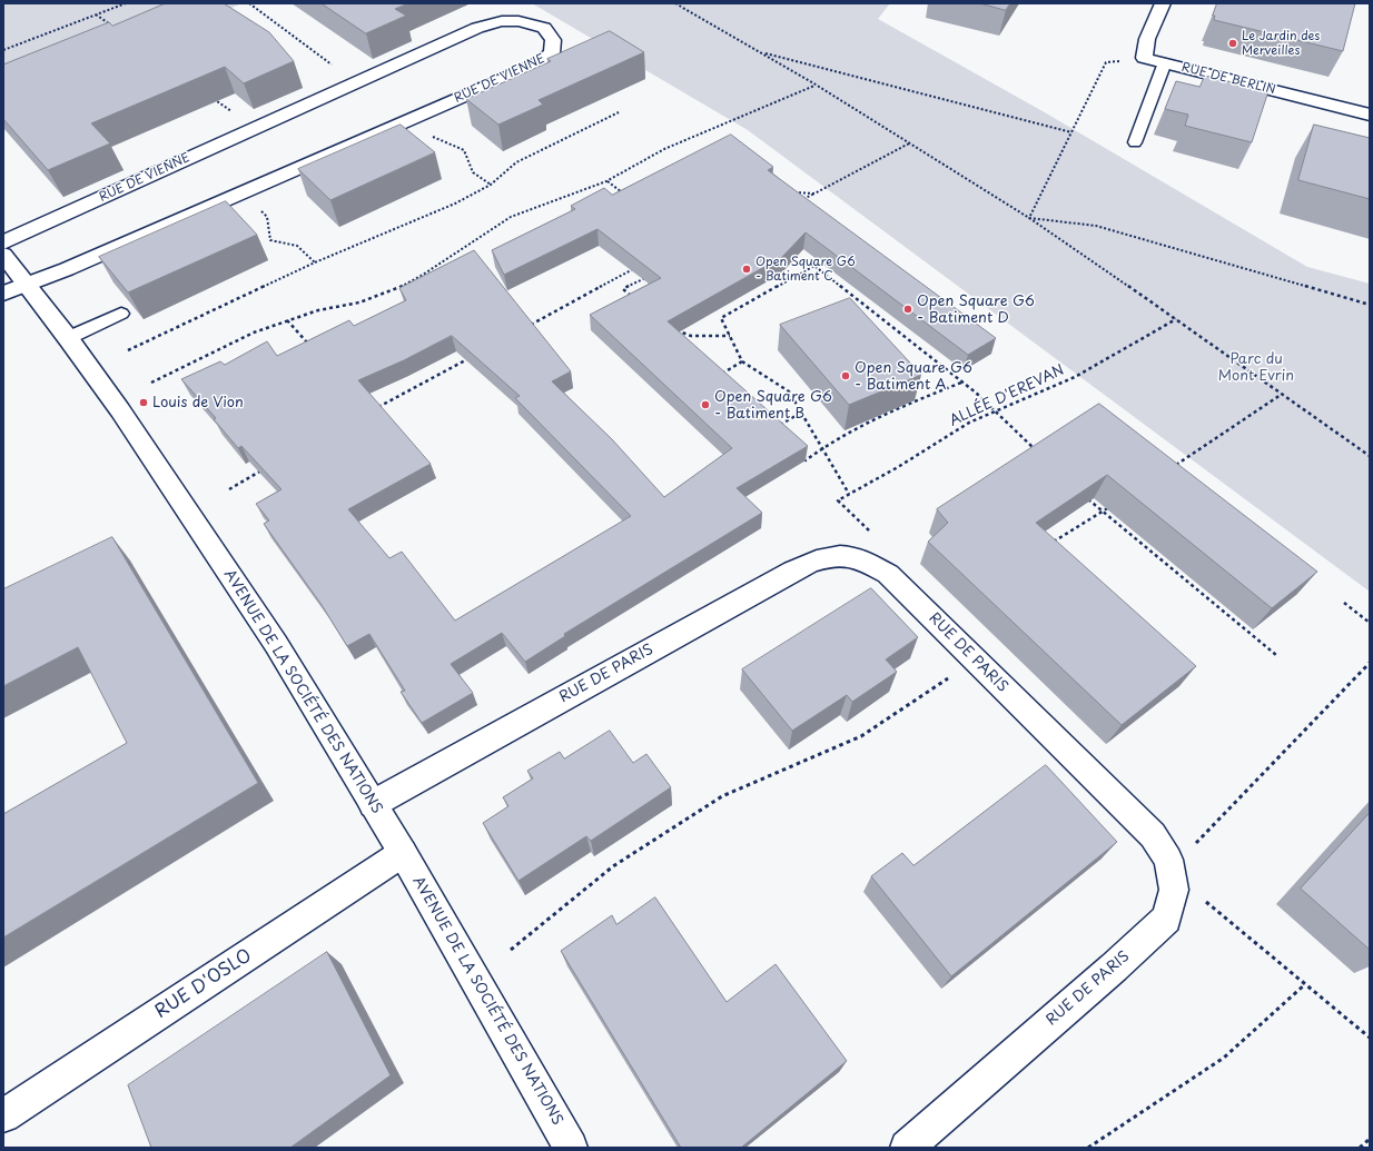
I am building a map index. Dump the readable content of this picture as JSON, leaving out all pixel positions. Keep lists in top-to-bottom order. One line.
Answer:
{"streets":{"street":["RUE DE VIENNE","RUE DE BERLIN","RUE DE PARIS","AVENUE DE LA SOCIÉTÉ DES NATIONS","RUE D'OSLO"],"path":["ALLÉE D'EREVAN"]},"crossings":[["RUE DE VIENNE","AVENUE DE LA SOCIÉTÉ DES NATIONS"],["RUE DE PARIS","AVENUE DE LA SOCIÉTÉ DES NATIONS"],["AVENUE DE LA SOCIÉTÉ DES NATIONS","RUE D'OSLO"]],"parks":["Parc du Mont Evrin"],"places":["Le Jardin des Merveilles","Open Square G6 - Batiment C","Open Square G6 - Batiment D","Open Square G6 - Batiment A","Louis de Vion","Open Square G6 - Batiment B"]}
